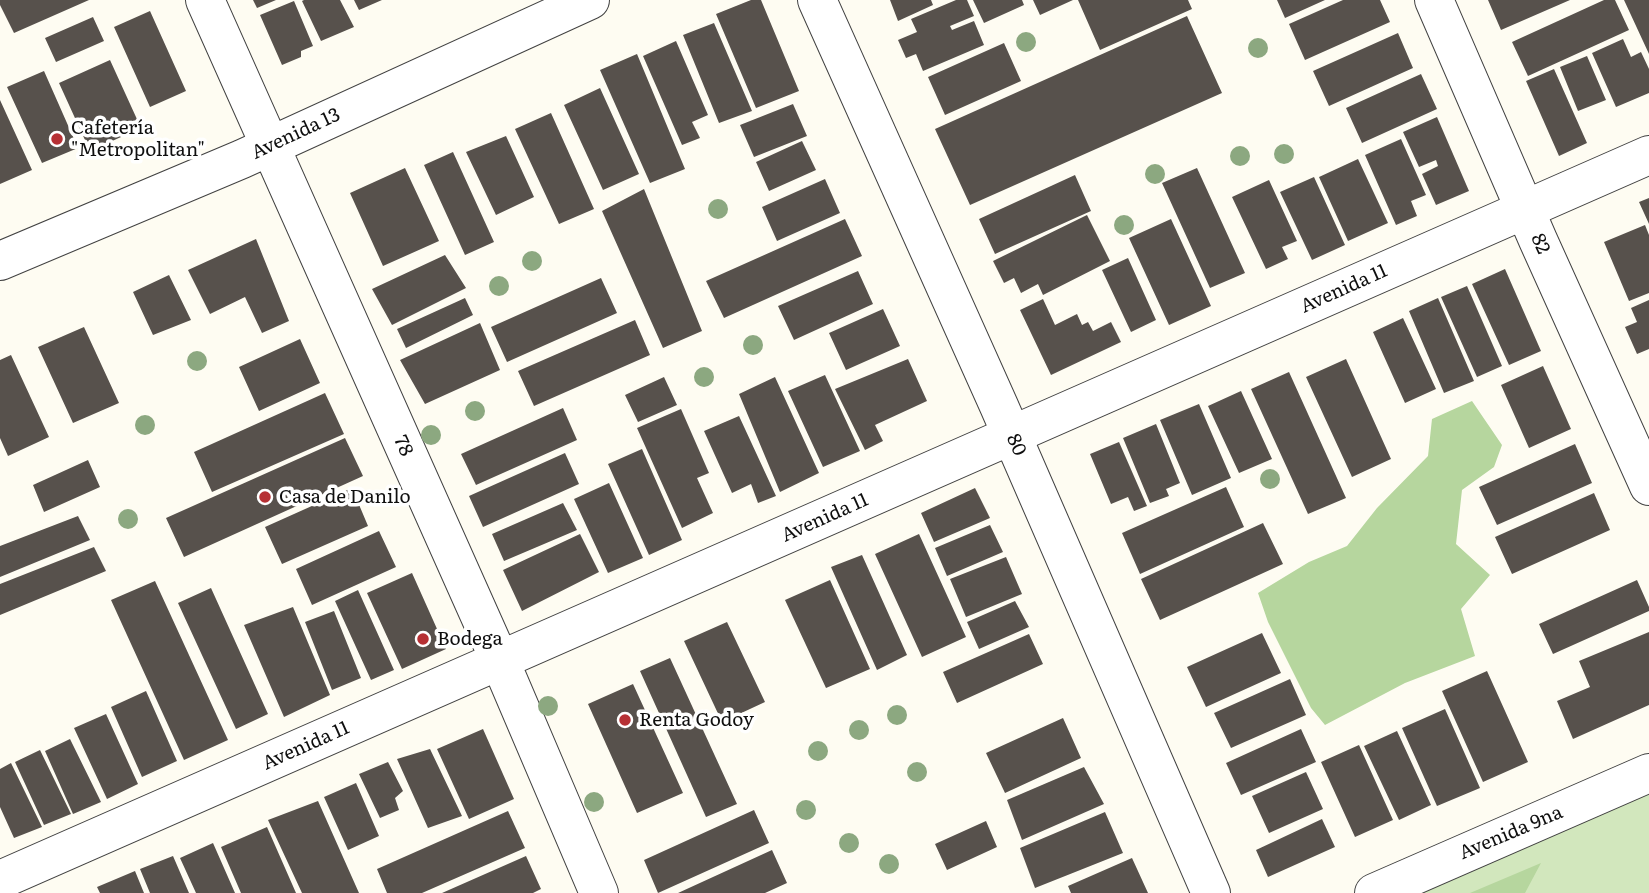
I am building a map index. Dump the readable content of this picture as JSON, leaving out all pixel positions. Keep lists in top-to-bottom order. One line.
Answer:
{"streets":{"street":["Avenida 13","82","Avenida 11","80","78","Avenida 9na"]},"crossings":[["Avenida 13","78"],["82","Avenida 11"],["Avenida 11","80"],["Avenida 11","78"]],"places":["Cafetería \"Metropolitan\"","Casa de Danilo","Bodega","Renta Godoy"]}
